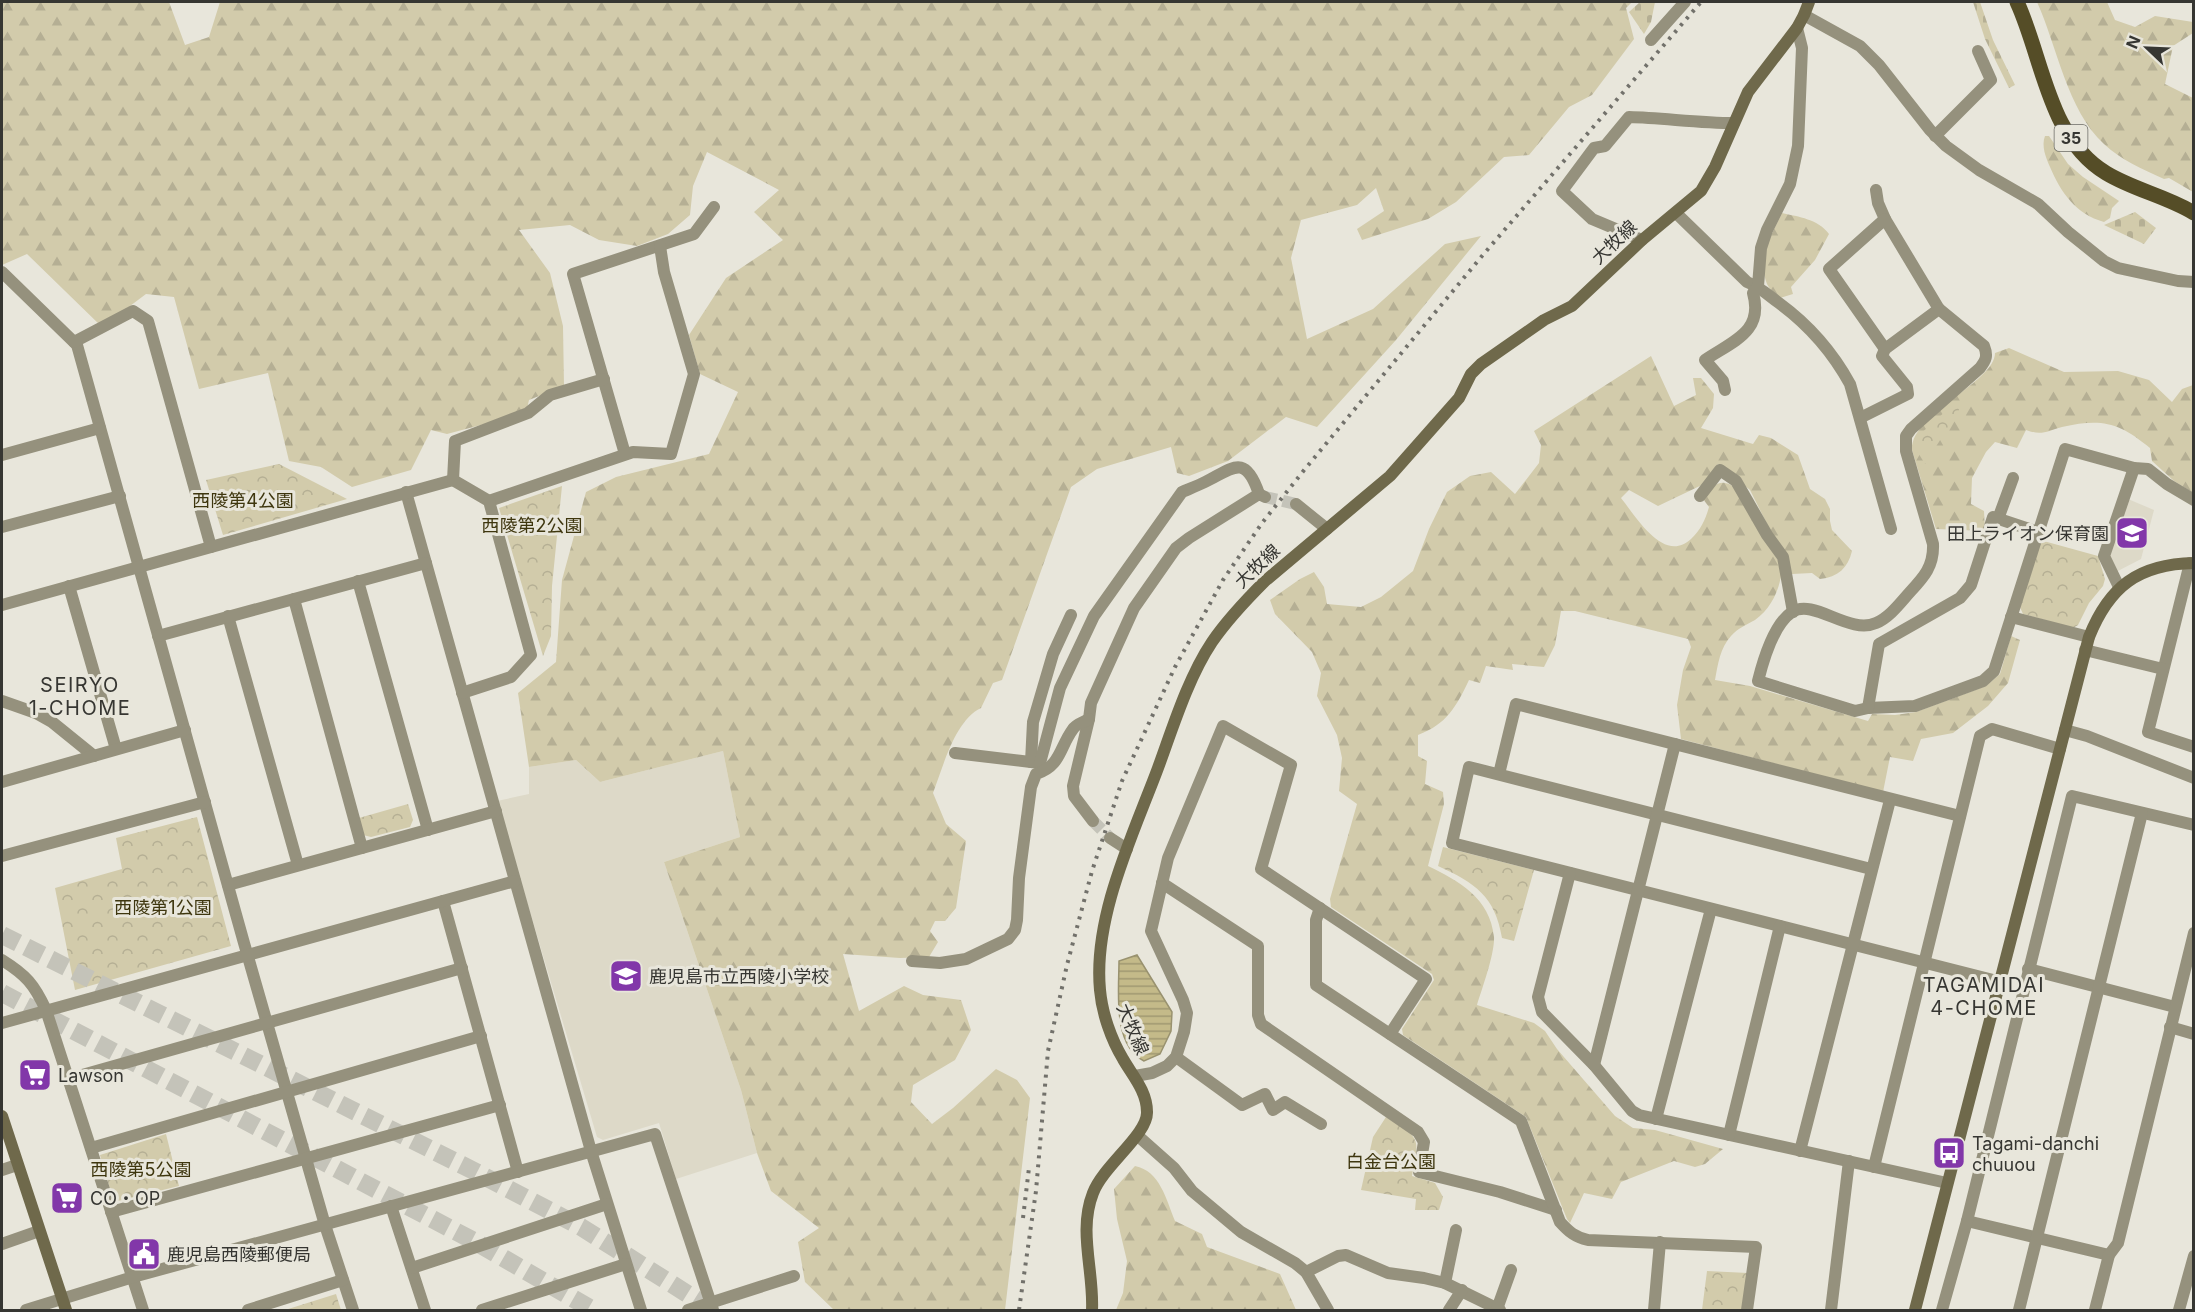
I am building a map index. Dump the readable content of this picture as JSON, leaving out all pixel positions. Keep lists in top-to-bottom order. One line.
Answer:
{"streets":{"main road":["35"],"street":["大牧線"]},"districts":["SEIRYO 1-CHOME","TAGAMIDAI 4-CHOME"],"parks":["西陵第4公園","西陵第2公園","西陵第1公園","白金台公園","西陵第5公園"],"places":{"school or university":["田上ライオン保育園","鹿児島市立西陵小学校"],"supermarket":["Lawson","CO・OP"],"bus stop":["Tagami-danchi chuuou"],"public building":["鹿児島西陵郵便局"]},"north":"top left"}
